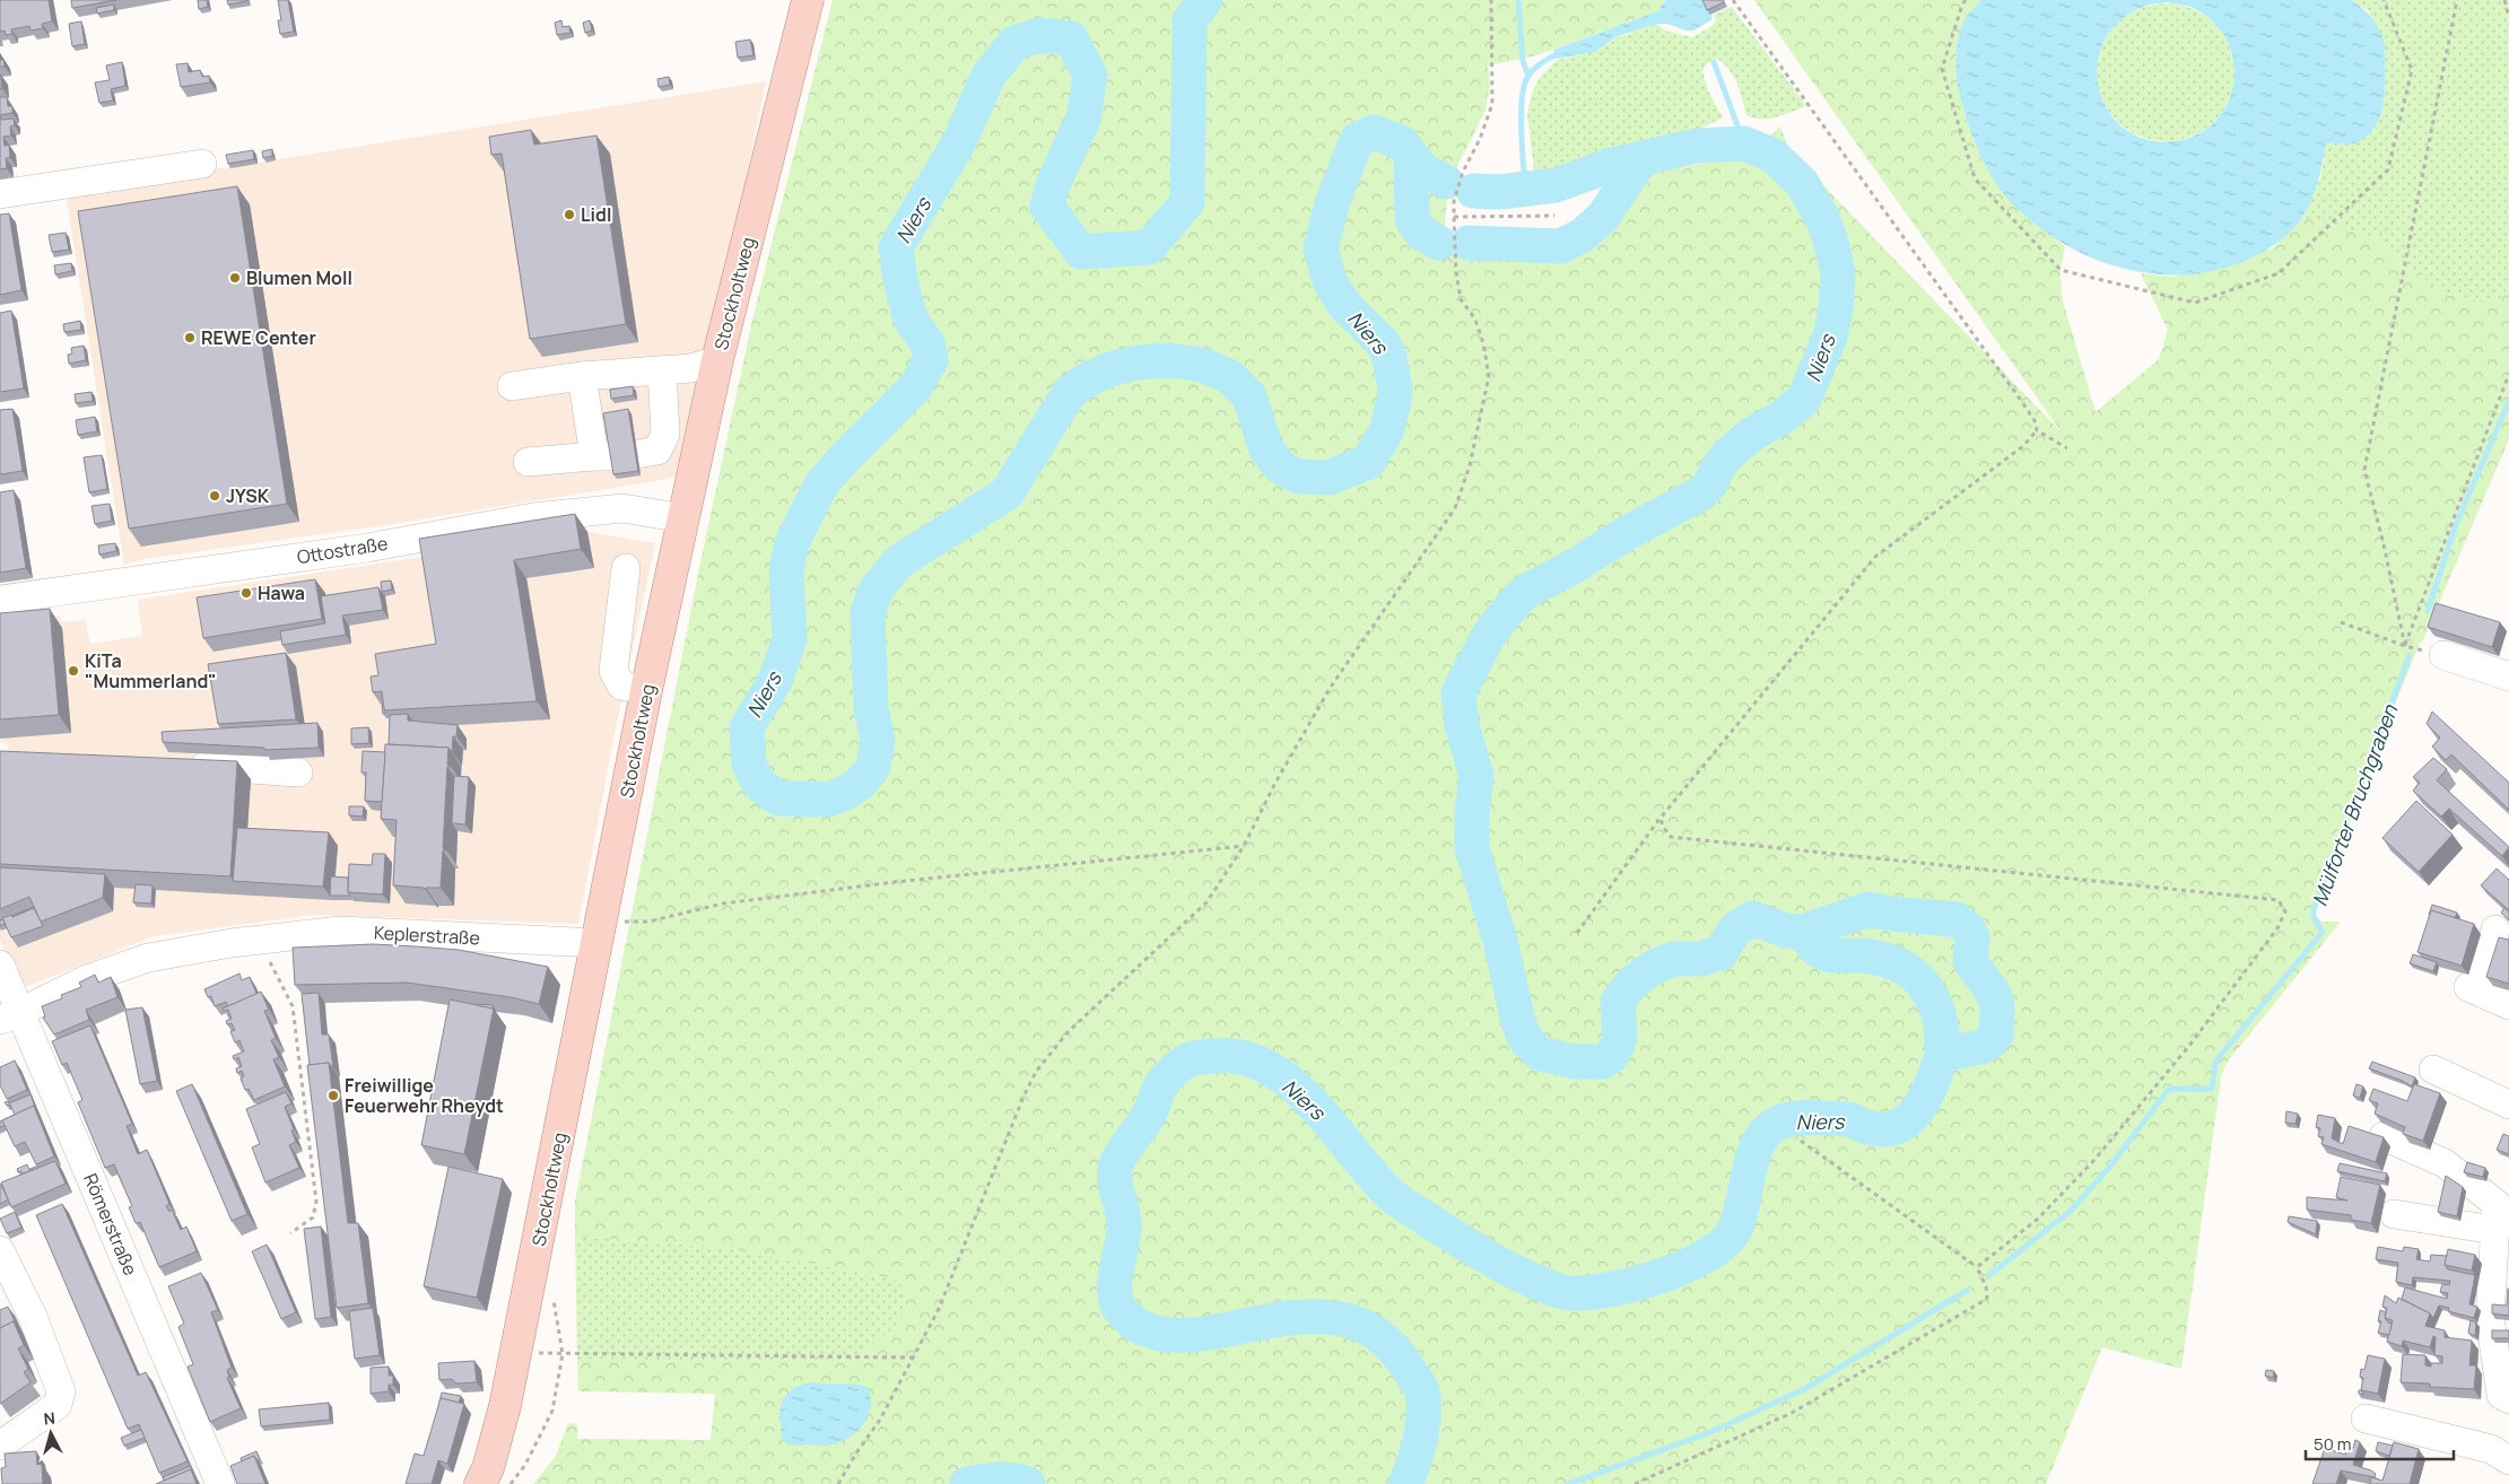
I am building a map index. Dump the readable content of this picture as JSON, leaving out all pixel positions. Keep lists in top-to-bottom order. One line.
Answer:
{"streets":{"main road":["Stockholtweg"],"street":["Ottostraße","Keplerstraße","Römerstraße"]},"crossings":[["Stockholtweg","Ottostraße"],["Stockholtweg","Keplerstraße"],["Keplerstraße","Römerstraße"]],"water":["Niers","Mülforter Bruchgraben"],"places":["Lidl","Blumen Moll","REWE Center","JYSK","Hawa","KiTa \"Mummerland\"","Freiwillige Feuerwehr Rheydt"],"scale_bar":"50 m","north":"top"}
